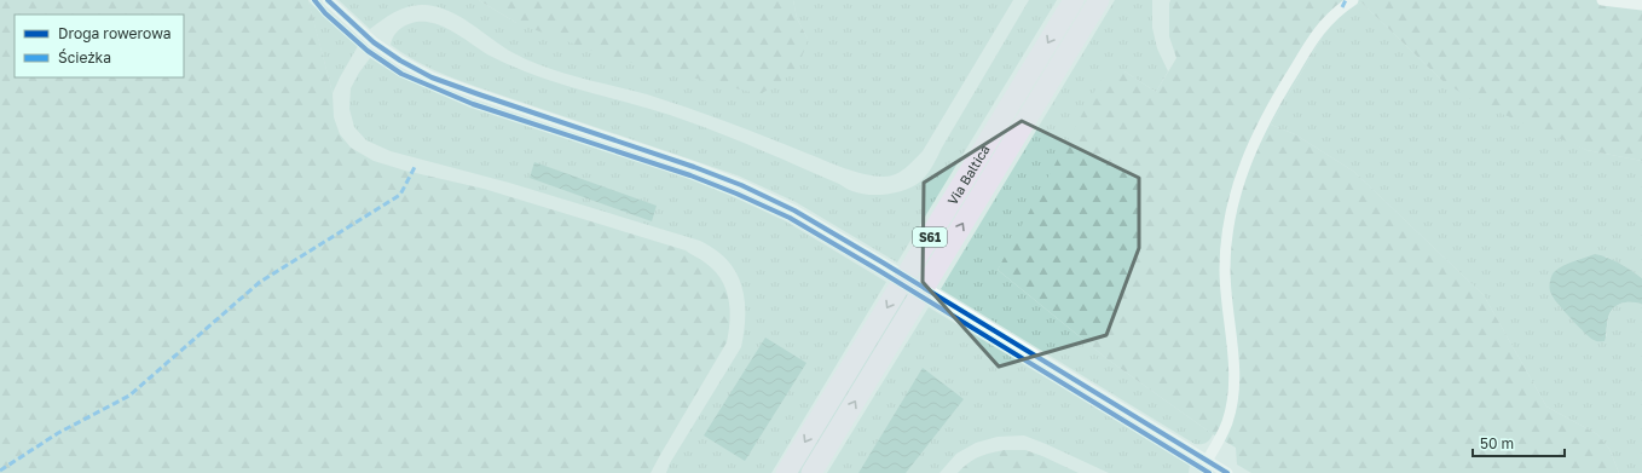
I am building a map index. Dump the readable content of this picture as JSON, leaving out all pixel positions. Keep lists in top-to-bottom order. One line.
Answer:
{"streets":{"highway":["Via Baltica","S61"]},"legend":["Droga rowerowa","Ścieżka"],"scale_bar":"50 m"}
